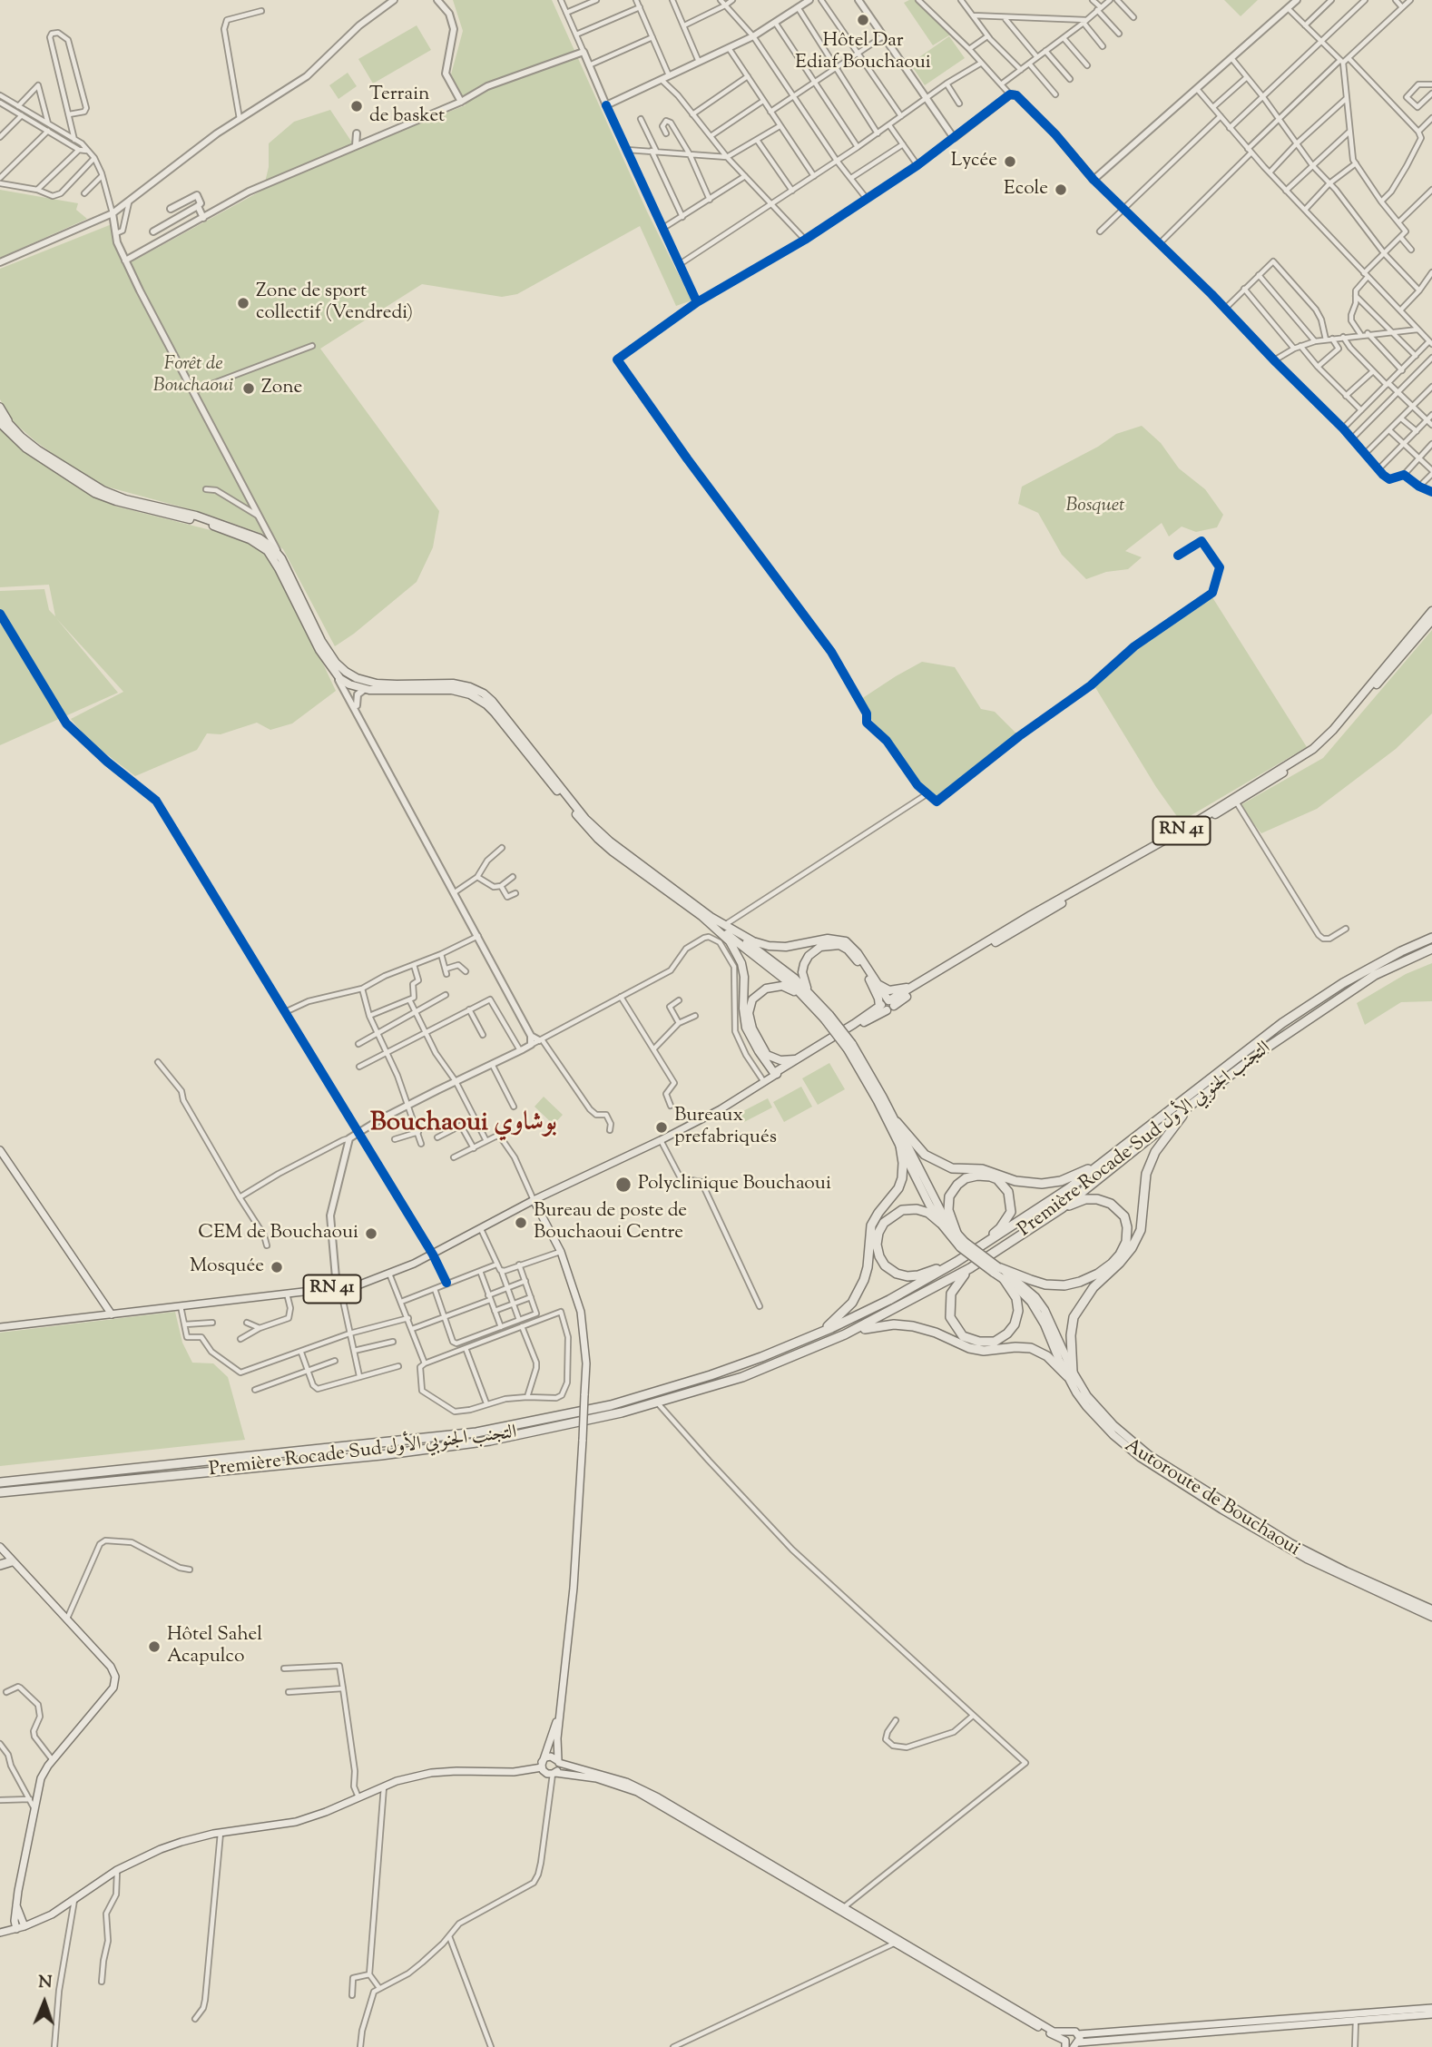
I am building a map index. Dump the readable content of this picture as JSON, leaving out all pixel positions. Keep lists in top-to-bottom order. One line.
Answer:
{"streets":{"highway":["RN 41","Première Rocade Sud التجنب الجنوبي الأول","Autoroute de Bouchaoui"]},"districts":["Bouchaoui بوشاوي"],"parks":["Forêt de Bouchaoui","Bosquet"],"places":["Hôtel Dar Ediaf Bouchaoui","Terrain de basket","Lycée","Ecole","Zone de sport collectif (Vendredi)","Zone","Bureaux prefabriqués","Polyclinique Bouchaoui","Bureau de poste de Bouchaoui Centre","CEM de Bouchaoui","Mosquée","Hôtel Sahel Acapulco"],"north":"top"}
